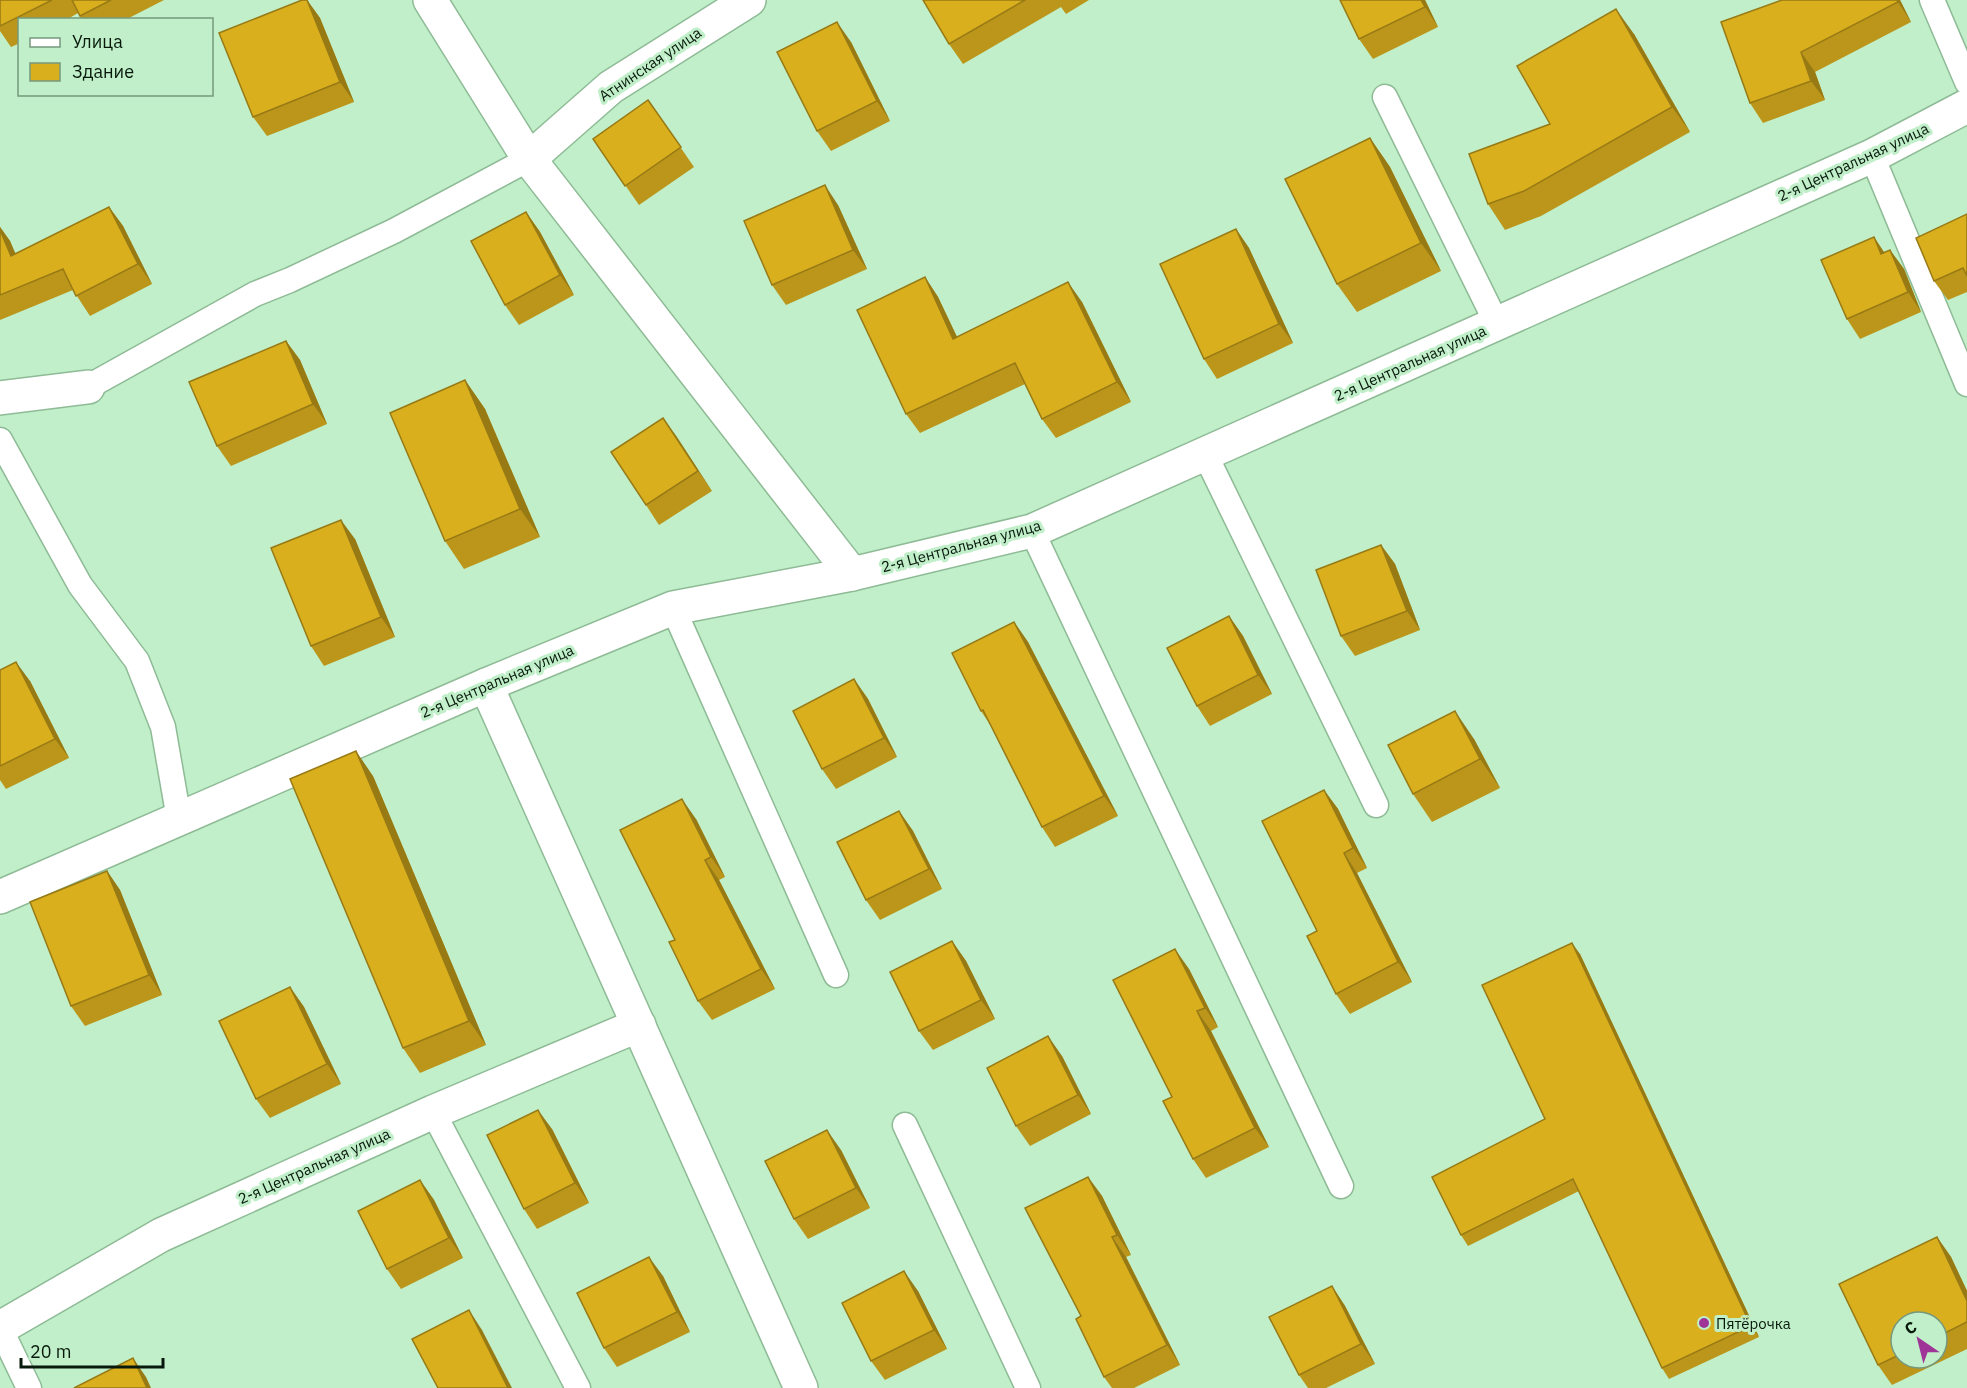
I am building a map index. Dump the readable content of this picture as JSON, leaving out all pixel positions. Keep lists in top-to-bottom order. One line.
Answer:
{"streets":{"street":["Атнинская улица","2-я Центральная улица"]},"places":["Пятёрочка"],"legend":["Улица","Здание"],"scale_bar":"20 m","north":"top left"}
